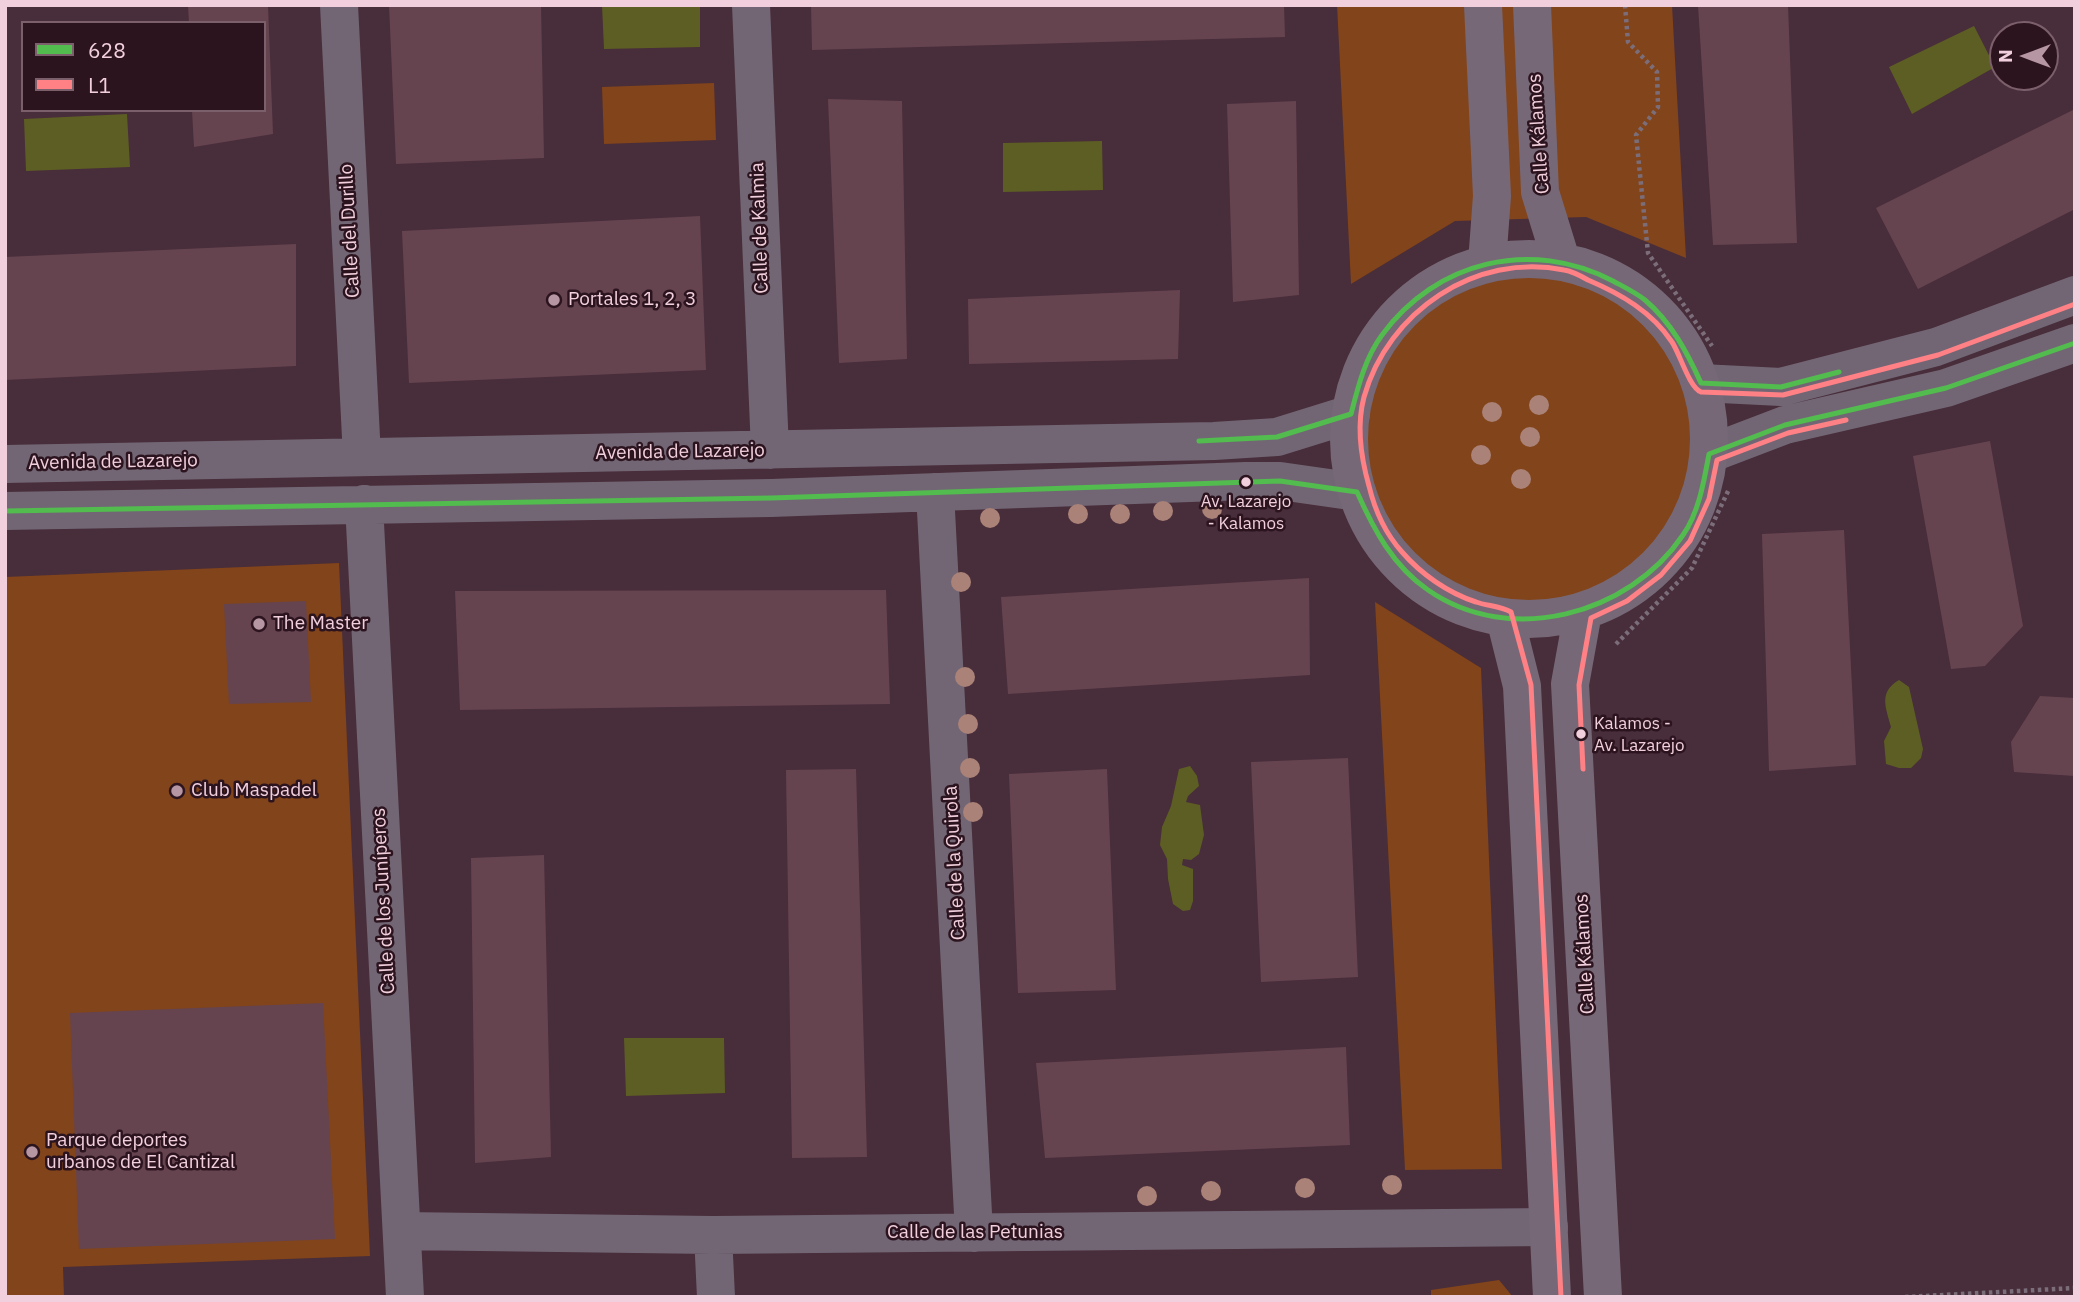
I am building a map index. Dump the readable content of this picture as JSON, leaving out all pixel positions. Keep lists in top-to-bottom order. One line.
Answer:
{"streets":{"main road":["Calle Kálamos"],"street":["Calle de Kalmia","Calle del Durillo","Avenida de Lazarejo","Calle de la Quirola","Calle de los Juníperos","Calle de las Petunias"]},"crossings":[["Calle de Kalmia","Avenida de Lazarejo"],["Calle del Durillo","Avenida de Lazarejo"],["Calle de la Quirola","Calle de las Petunias"],["Calle de los Juníperos","Calle de las Petunias"]],"places":["Portales 1, 2, 3","Av. Lazarejo - Kalamos","The Master","Kalamos - Av. Lazarejo","Club Maspadel","Parque deportes urbanos de El Cantizal"],"lines":["transit line 628","transit line L1"],"legend":["628","L1"],"north":"left"}
